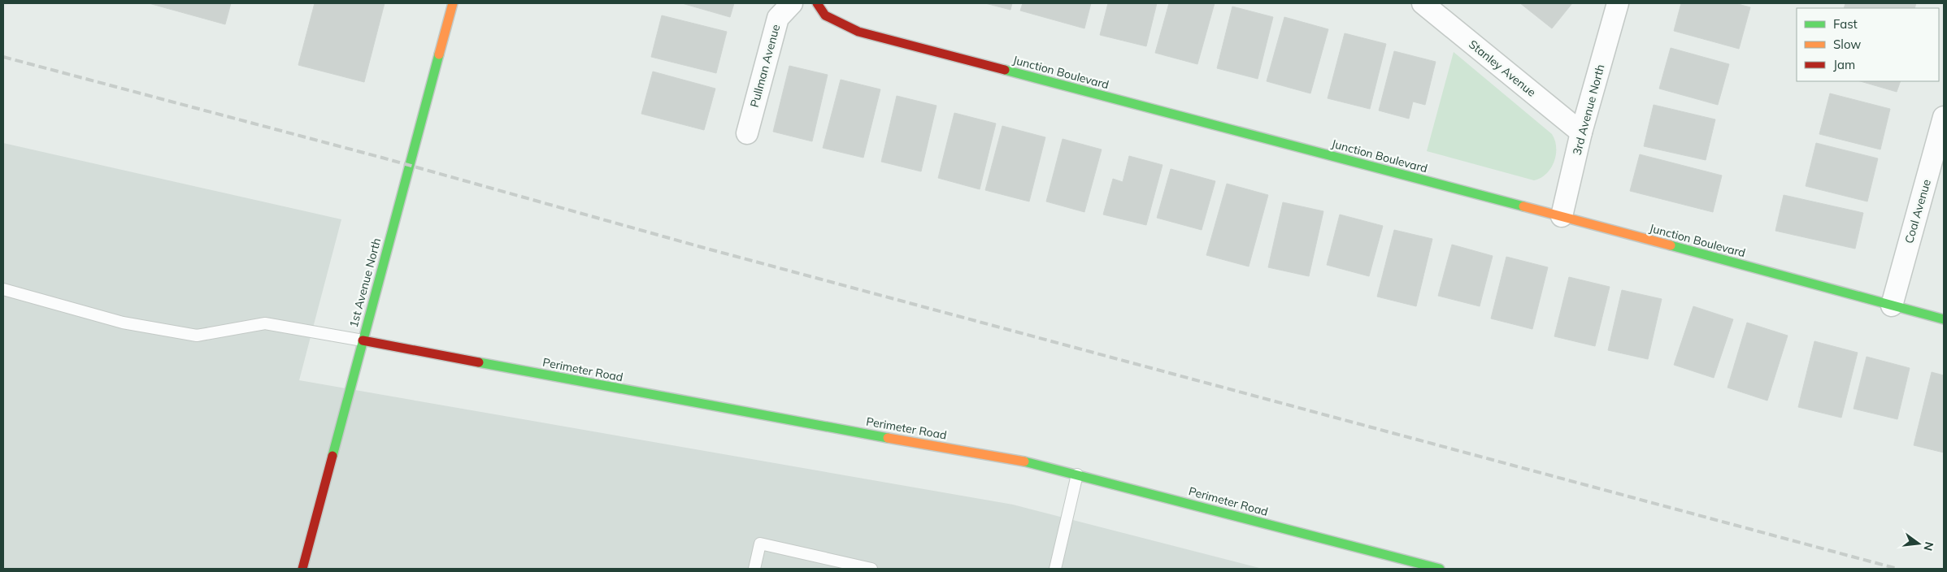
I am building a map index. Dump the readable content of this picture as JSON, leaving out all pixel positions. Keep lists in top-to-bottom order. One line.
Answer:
{"streets":{"street":["Pullman Avenue","Stanley Avenue","Junction Boulevard","3rd Avenue North","Coal Avenue","1st Avenue North","Perimeter Road"]},"crossings":[["Stanley Avenue","3rd Avenue North"],["Junction Boulevard","3rd Avenue North"],["Junction Boulevard","Coal Avenue"],["1st Avenue North","Perimeter Road"]],"legend":["Fast","Slow","Jam"],"north":"right"}
